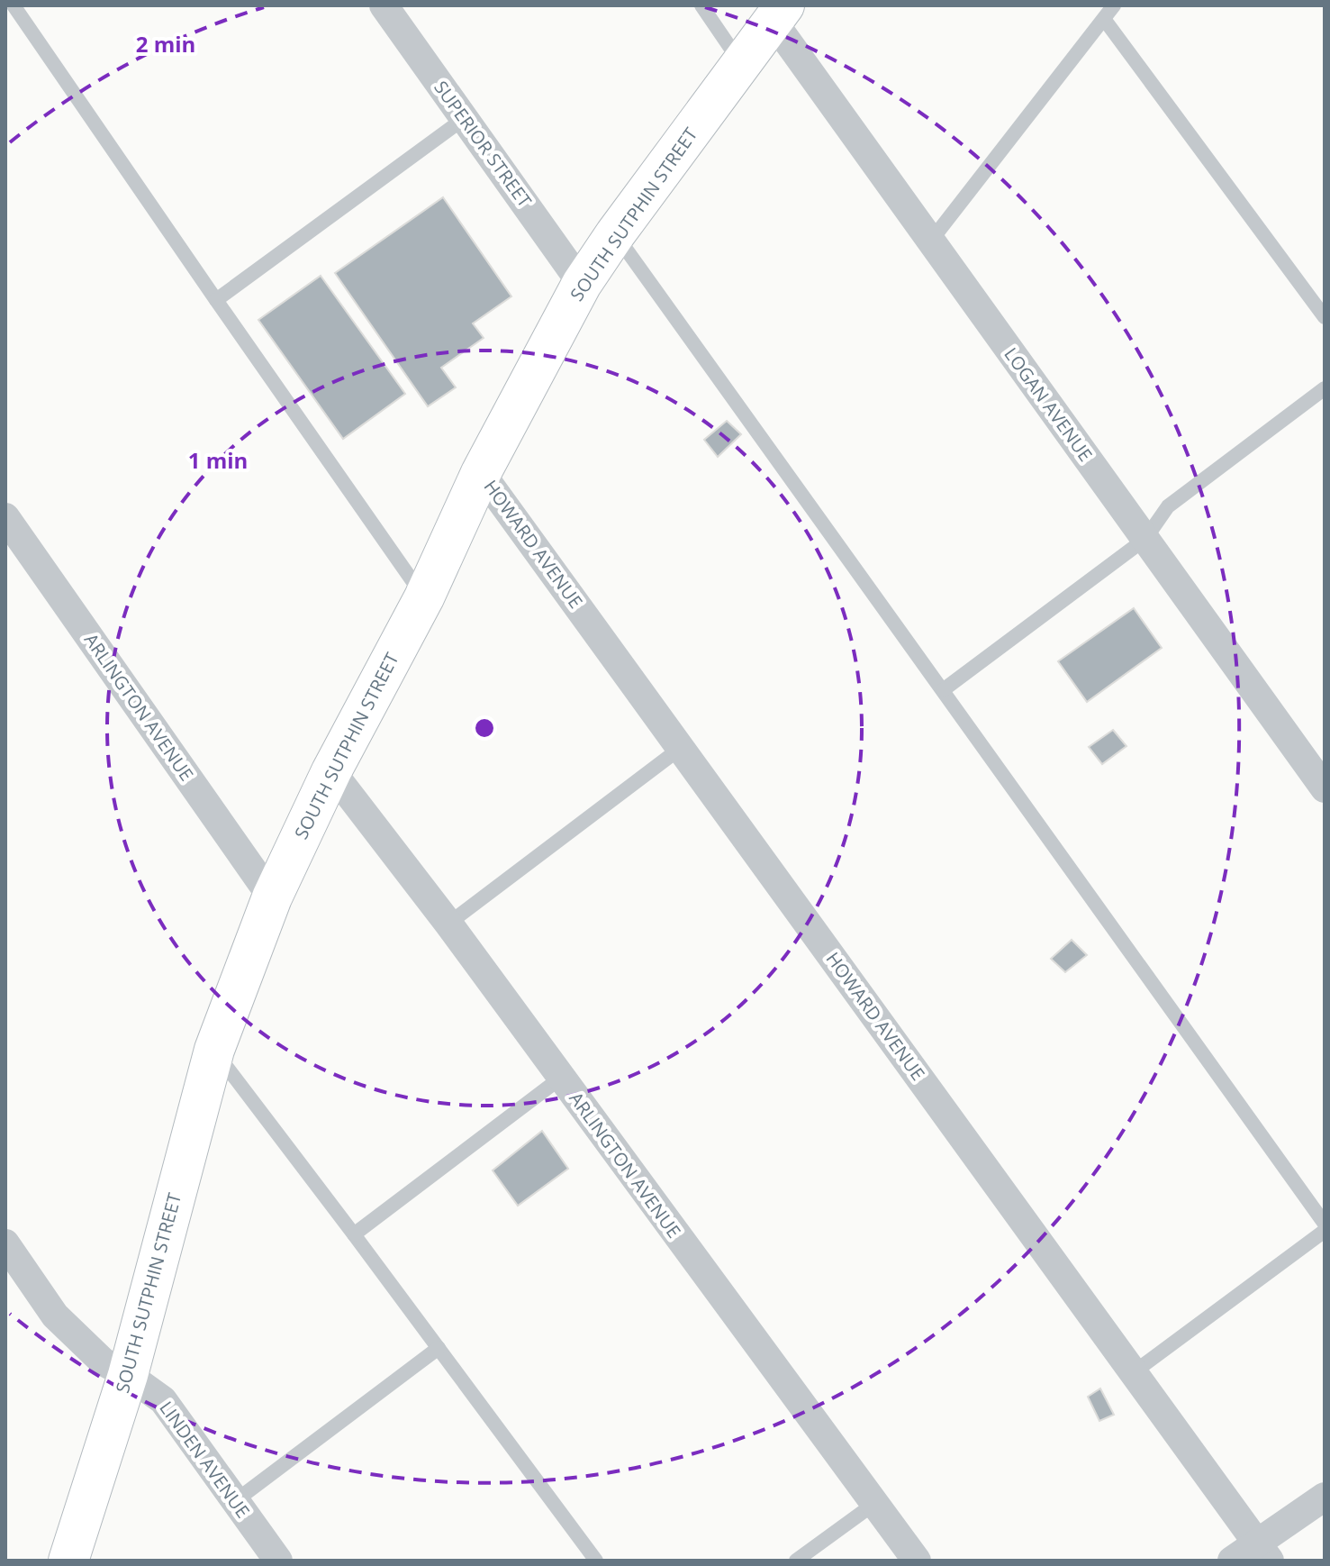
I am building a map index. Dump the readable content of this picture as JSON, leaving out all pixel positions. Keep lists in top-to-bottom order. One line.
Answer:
{"streets":{"street":["SUPERIOR STREET","SOUTH SUTPHIN STREET","LOGAN AVENUE","HOWARD AVENUE","ARLINGTON AVENUE","LINDEN AVENUE"]},"crossings":[["SUPERIOR STREET","SOUTH SUTPHIN STREET"],["SOUTH SUTPHIN STREET","LOGAN AVENUE"],["SOUTH SUTPHIN STREET","HOWARD AVENUE"],["SOUTH SUTPHIN STREET","ARLINGTON AVENUE"],["SOUTH SUTPHIN STREET","LINDEN AVENUE"]],"rings":["2 min","1 min"]}
